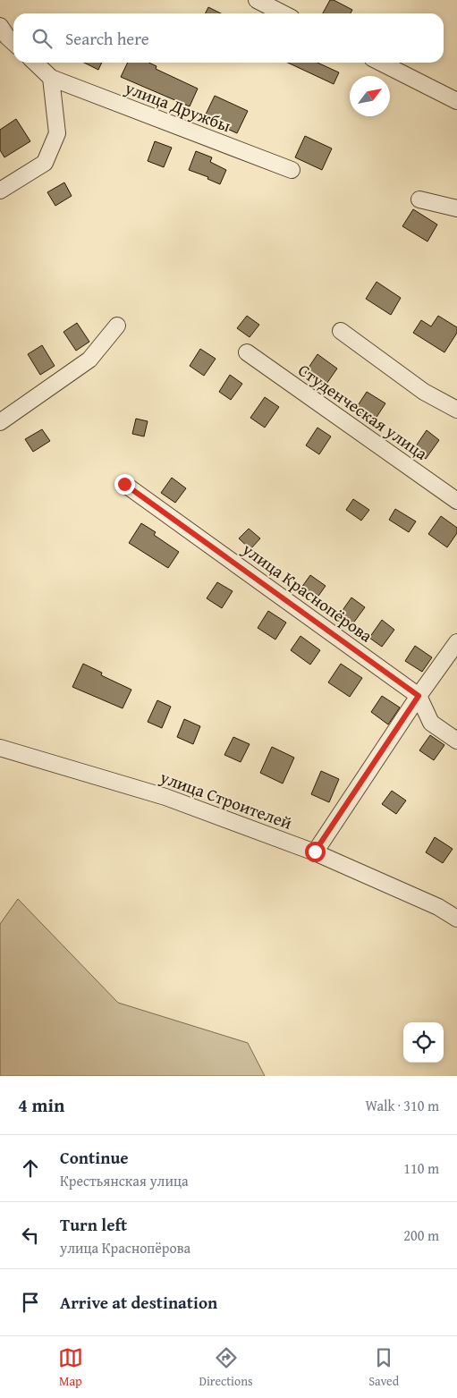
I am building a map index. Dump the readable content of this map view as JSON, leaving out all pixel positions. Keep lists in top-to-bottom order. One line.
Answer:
{"streets":{"street":["улица Дружбы","Студенческая улица","улица Краснопёрова","улица Строителей"]},"north":"top right","page":{"search":"Search here","heading":["4 min","Walk · 310 m"],"list":[["Continue","Крестьянская улица","110 m"],["Turn left","улица Краснопёрова","200 m"],"Arrive at destination"],"nav":["Map","Directions","Saved"]}}
